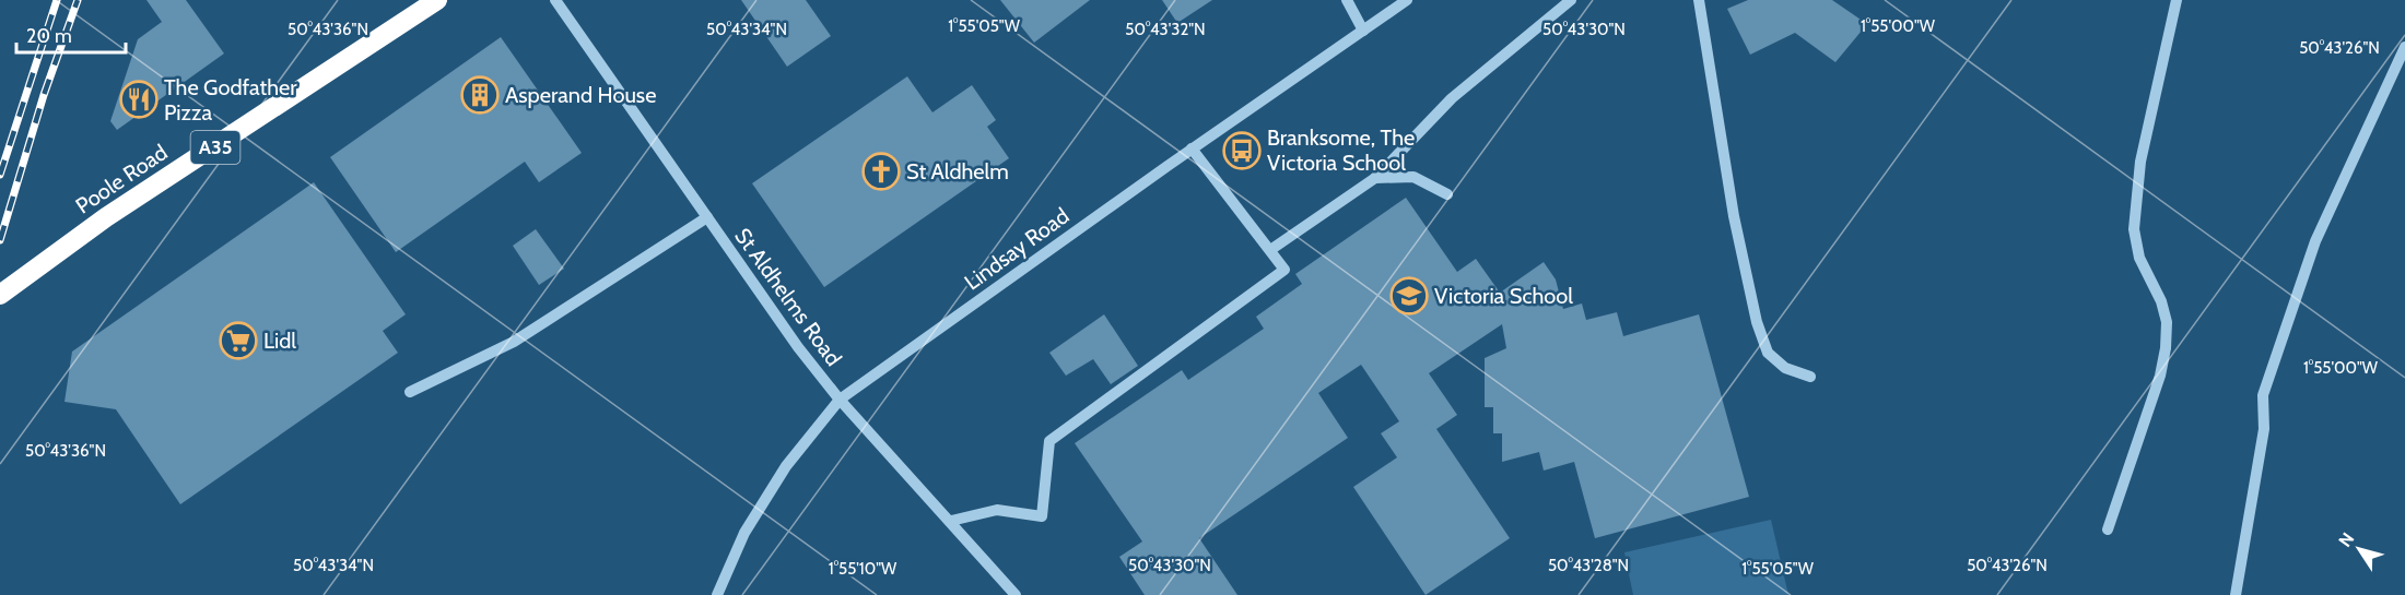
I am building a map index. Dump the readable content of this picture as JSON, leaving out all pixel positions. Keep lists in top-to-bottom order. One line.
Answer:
{"streets":{"highway":["A35","Poole Road"],"street":["Lindsay Road","St Aldhelms Road"]},"crossings":[["Lindsay Road","St Aldhelms Road"]],"places":{"building":["Asperand House"],"restaurant":["The Godfather Pizza"],"bus stop":["Branksome, The Victoria School"],"church":["St Aldhelm"],"school or university":["Victoria School"],"supermarket":["Lidl"]},"scale_bar":"20 m","north":"top left","coordinates":["1°55'05\"W","1°55'00\"W","50°43'36\"N","50°43'34\"N","50°43'32\"N","50°43'30\"N","50°43'26\"N","50°43'28\"N","1°55'10\"W"]}
